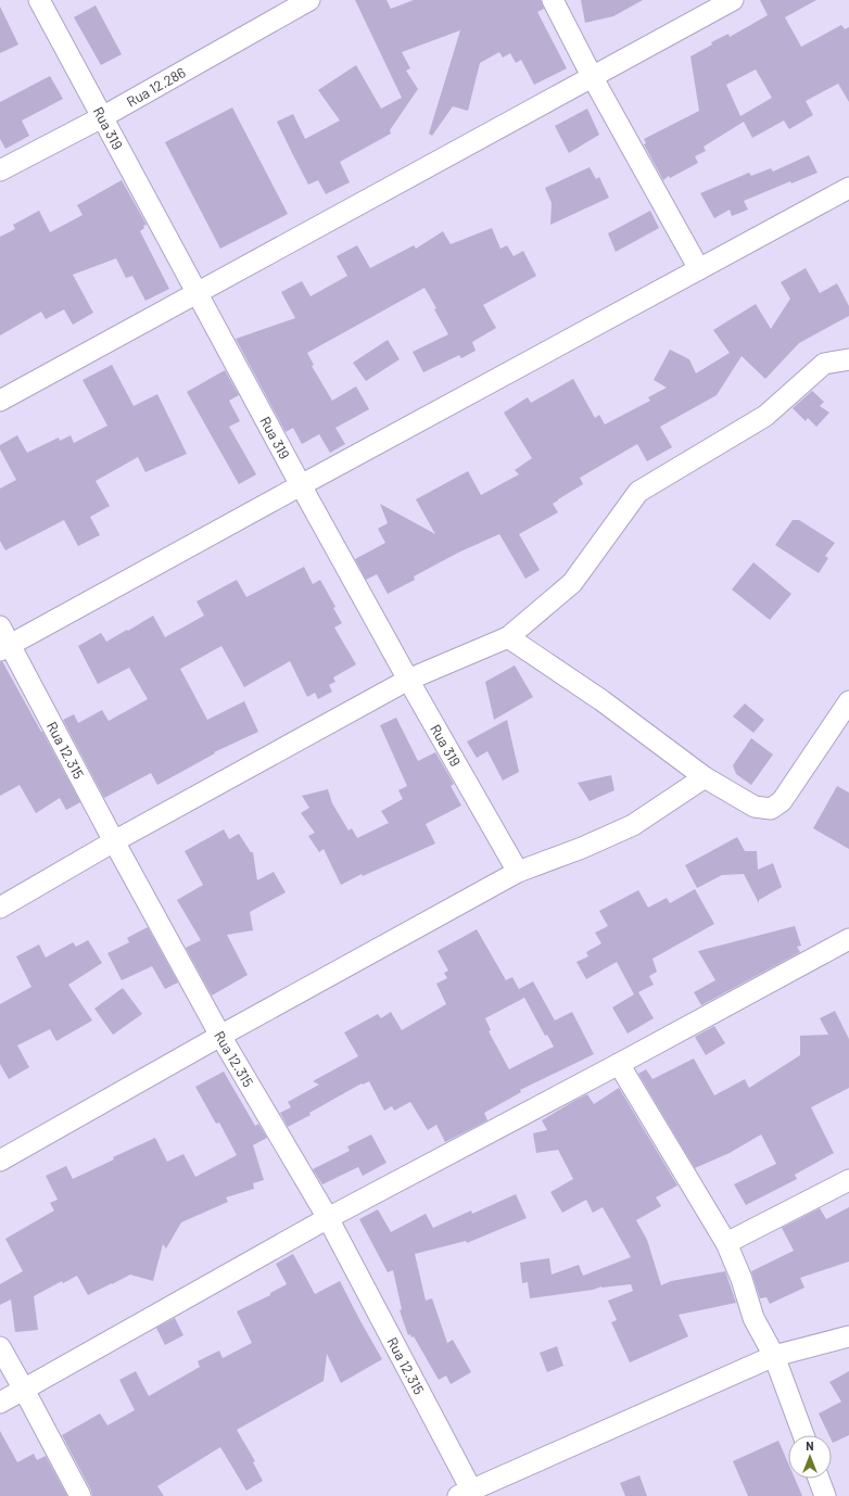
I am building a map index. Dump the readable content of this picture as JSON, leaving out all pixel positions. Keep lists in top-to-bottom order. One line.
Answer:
{"streets":{"street":["Rua 12.286","Rua 319","Rua 12.315"]},"crossings":[["Rua 12.286","Rua 319"]],"north":"top"}
